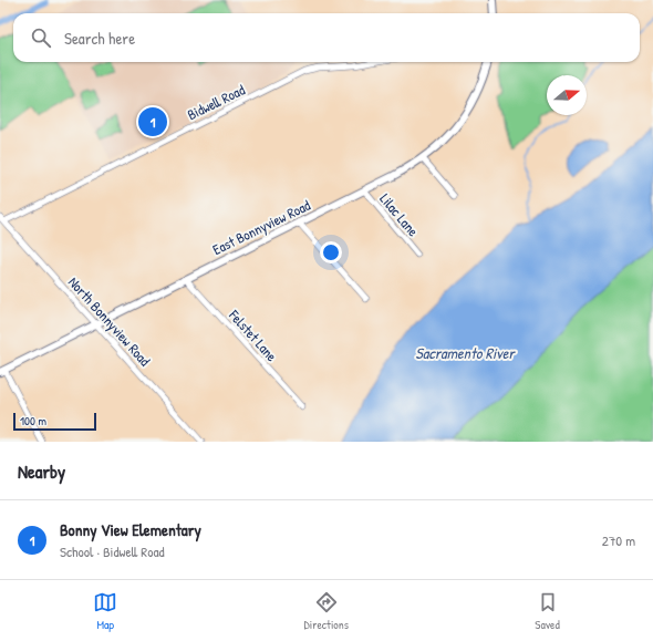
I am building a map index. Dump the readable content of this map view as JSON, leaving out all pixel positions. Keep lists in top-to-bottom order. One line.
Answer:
{"streets":{"street":["Bidwell Road","Lilac Lane","East Bonnyview Road","North Bonnyview Road","Felstet Lane"]},"crossings":[["Bidwell Road","North Bonnyview Road"],["Lilac Lane","East Bonnyview Road"],["East Bonnyview Road","North Bonnyview Road"],["East Bonnyview Road","Felstet Lane"]],"water":["Sacramento River"],"scale_bar":"100 m","north":"right","page":{"search":"Search here","pins":"1","scale":"100 m","heading":"Nearby","list":[{"mark":"1","name":"Bonny View Elementary","note":"School · Bidwell Road","value":"270 m"}],"nav":["Map","Directions","Saved"]}}
